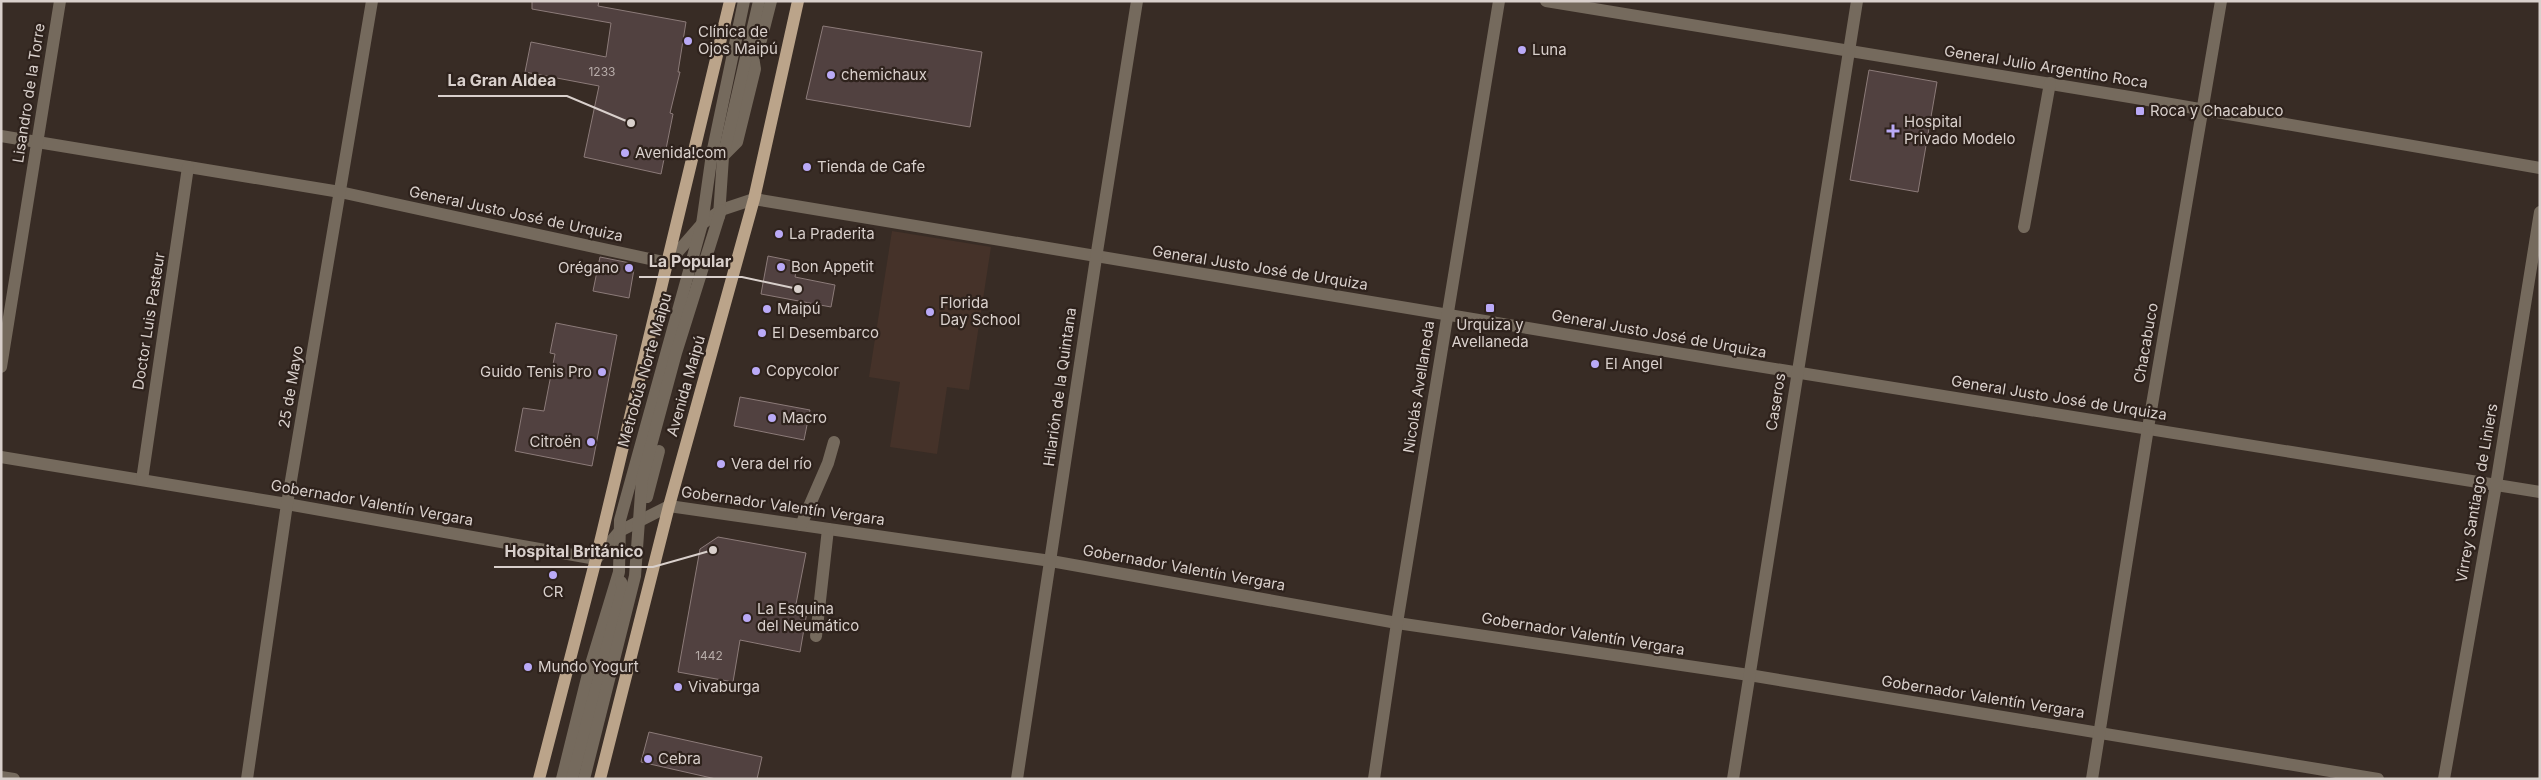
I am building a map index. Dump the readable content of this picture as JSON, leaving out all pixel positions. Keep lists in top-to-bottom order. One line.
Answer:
{"streets":{"main road":["Avenida Maipú"],"street":["General Julio Argentino Roca","Lisandro de la Torre","General Justo José de Urquiza","Doctor Luis Pasteur","Chacabuco","Metrobús Norte Maipu","25 de Mayo","Hilarión de la Quintana","Nicolás Avellaneda","Caseros","Virrey Santiago de Liniers","Gobernador Valentín Vergara"]},"crossings":[["General Julio Argentino Roca","Chacabuco"],["General Julio Argentino Roca","Caseros"],["Lisandro de la Torre","General Justo José de Urquiza"],["General Justo José de Urquiza","Doctor Luis Pasteur"],["General Justo José de Urquiza","Chacabuco"],["General Justo José de Urquiza","Metrobús Norte Maipu"],["General Justo José de Urquiza","Avenida Maipú"],["General Justo José de Urquiza","25 de Mayo"],["General Justo José de Urquiza","Hilarión de la Quintana"],["General Justo José de Urquiza","Nicolás Avellaneda"],["General Justo José de Urquiza","Caseros"],["General Justo José de Urquiza","Virrey Santiago de Liniers"],["Doctor Luis Pasteur","Gobernador Valentín Vergara"],["Chacabuco","Gobernador Valentín Vergara"],["Metrobús Norte Maipu","Gobernador Valentín Vergara"],["Avenida Maipú","Gobernador Valentín Vergara"],["25 de Mayo","Gobernador Valentín Vergara"],["Hilarión de la Quintana","Gobernador Valentín Vergara"],["Nicolás Avellaneda","Gobernador Valentín Vergara"],["Caseros","Gobernador Valentín Vergara"]],"places":{"other":["Clínica de Ojos Maipú","Luna","chemichaux","La Gran Aldea","Avenida!com","Tienda de Cafe","La Praderita","Bon Appetit","Orégano","La Popular","Maipú","Florida Day School","El Desembarco","El Angel","Copycolor","Guido Tenis Pro","Macro","Citroën","Vera del río","Hospital Británico","CR","La Esquina del Neumático","Mundo Yogurt","Vivaburga","Cebra"],"transit":["Roca y Chacabuco","Urquiza y Avellaneda"],"health":["Hospital Privado Modelo"]},"house_numbers":["1233","1442"]}
